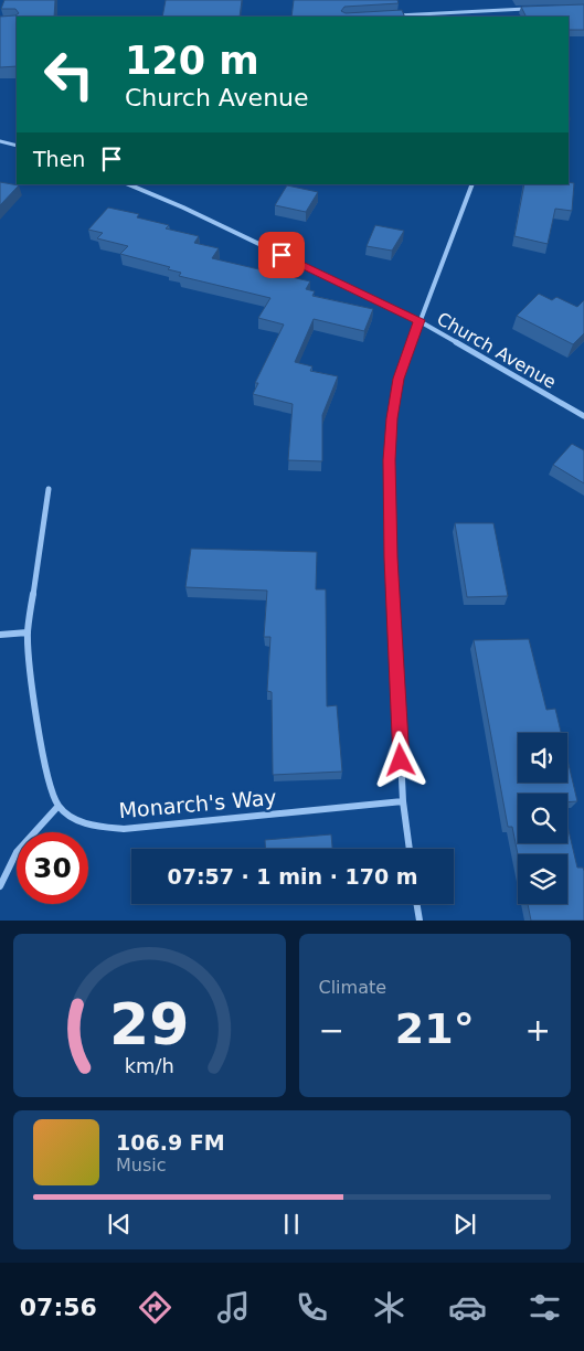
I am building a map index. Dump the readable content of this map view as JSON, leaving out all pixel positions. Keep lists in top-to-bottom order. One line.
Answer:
{"streets":{"street":["Church Avenue","Monarch's Way"]},"page":{"turn":["120 m","Church Avenue"],"then":"Then","limit":"30","trip":"07:57 · 1 min · 170 m","tile":"Climate","heat":["−","21°","+"],"song":["106.9 FM","Music"],"tabs":"07:56","gauge":["29","km/h"]}}
